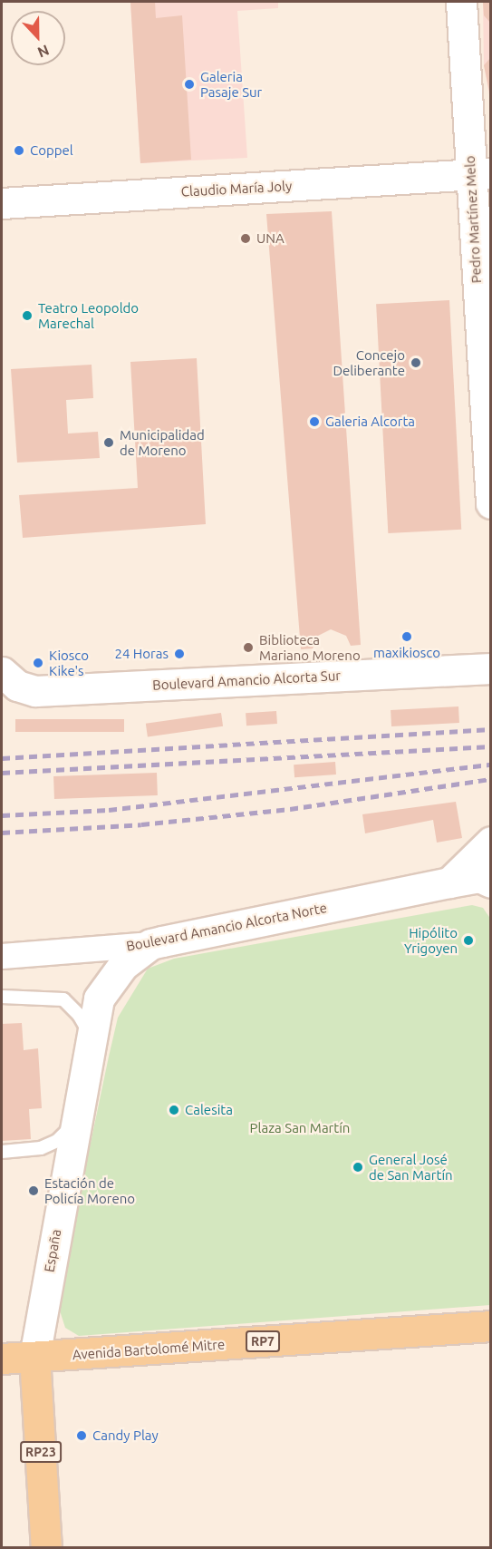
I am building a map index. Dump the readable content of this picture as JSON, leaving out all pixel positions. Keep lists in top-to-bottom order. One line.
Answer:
{"streets":{"main road":["España","RP7","Avenida Bartolomé Mitre","RP23"],"street":["Claudio María Joly","Pedro Martínez Melo","Boulevard Amancio Alcorta Sur","Boulevard Amancio Alcorta Norte"]},"crossings":[["Claudio María Joly","Pedro Martínez Melo"],["Boulevard Amancio Alcorta Norte","España"],["España","Avenida Bartolomé Mitre"]],"parks":["Plaza San Martín"],"places":["Galeria Pasaje Sur","Coppel","UNA","Teatro Leopoldo Marechal","Concejo Deliberante","Galeria Alcorta","Municipalidad de Moreno","maxikiosco","Biblioteca Mariano Moreno","24 Horas","Kiosco Kike's","Hipólito Yrigoyen","Calesita","General José de San Martín","Estación de Policía Moreno","Candy Play"],"north":"bottom"}
